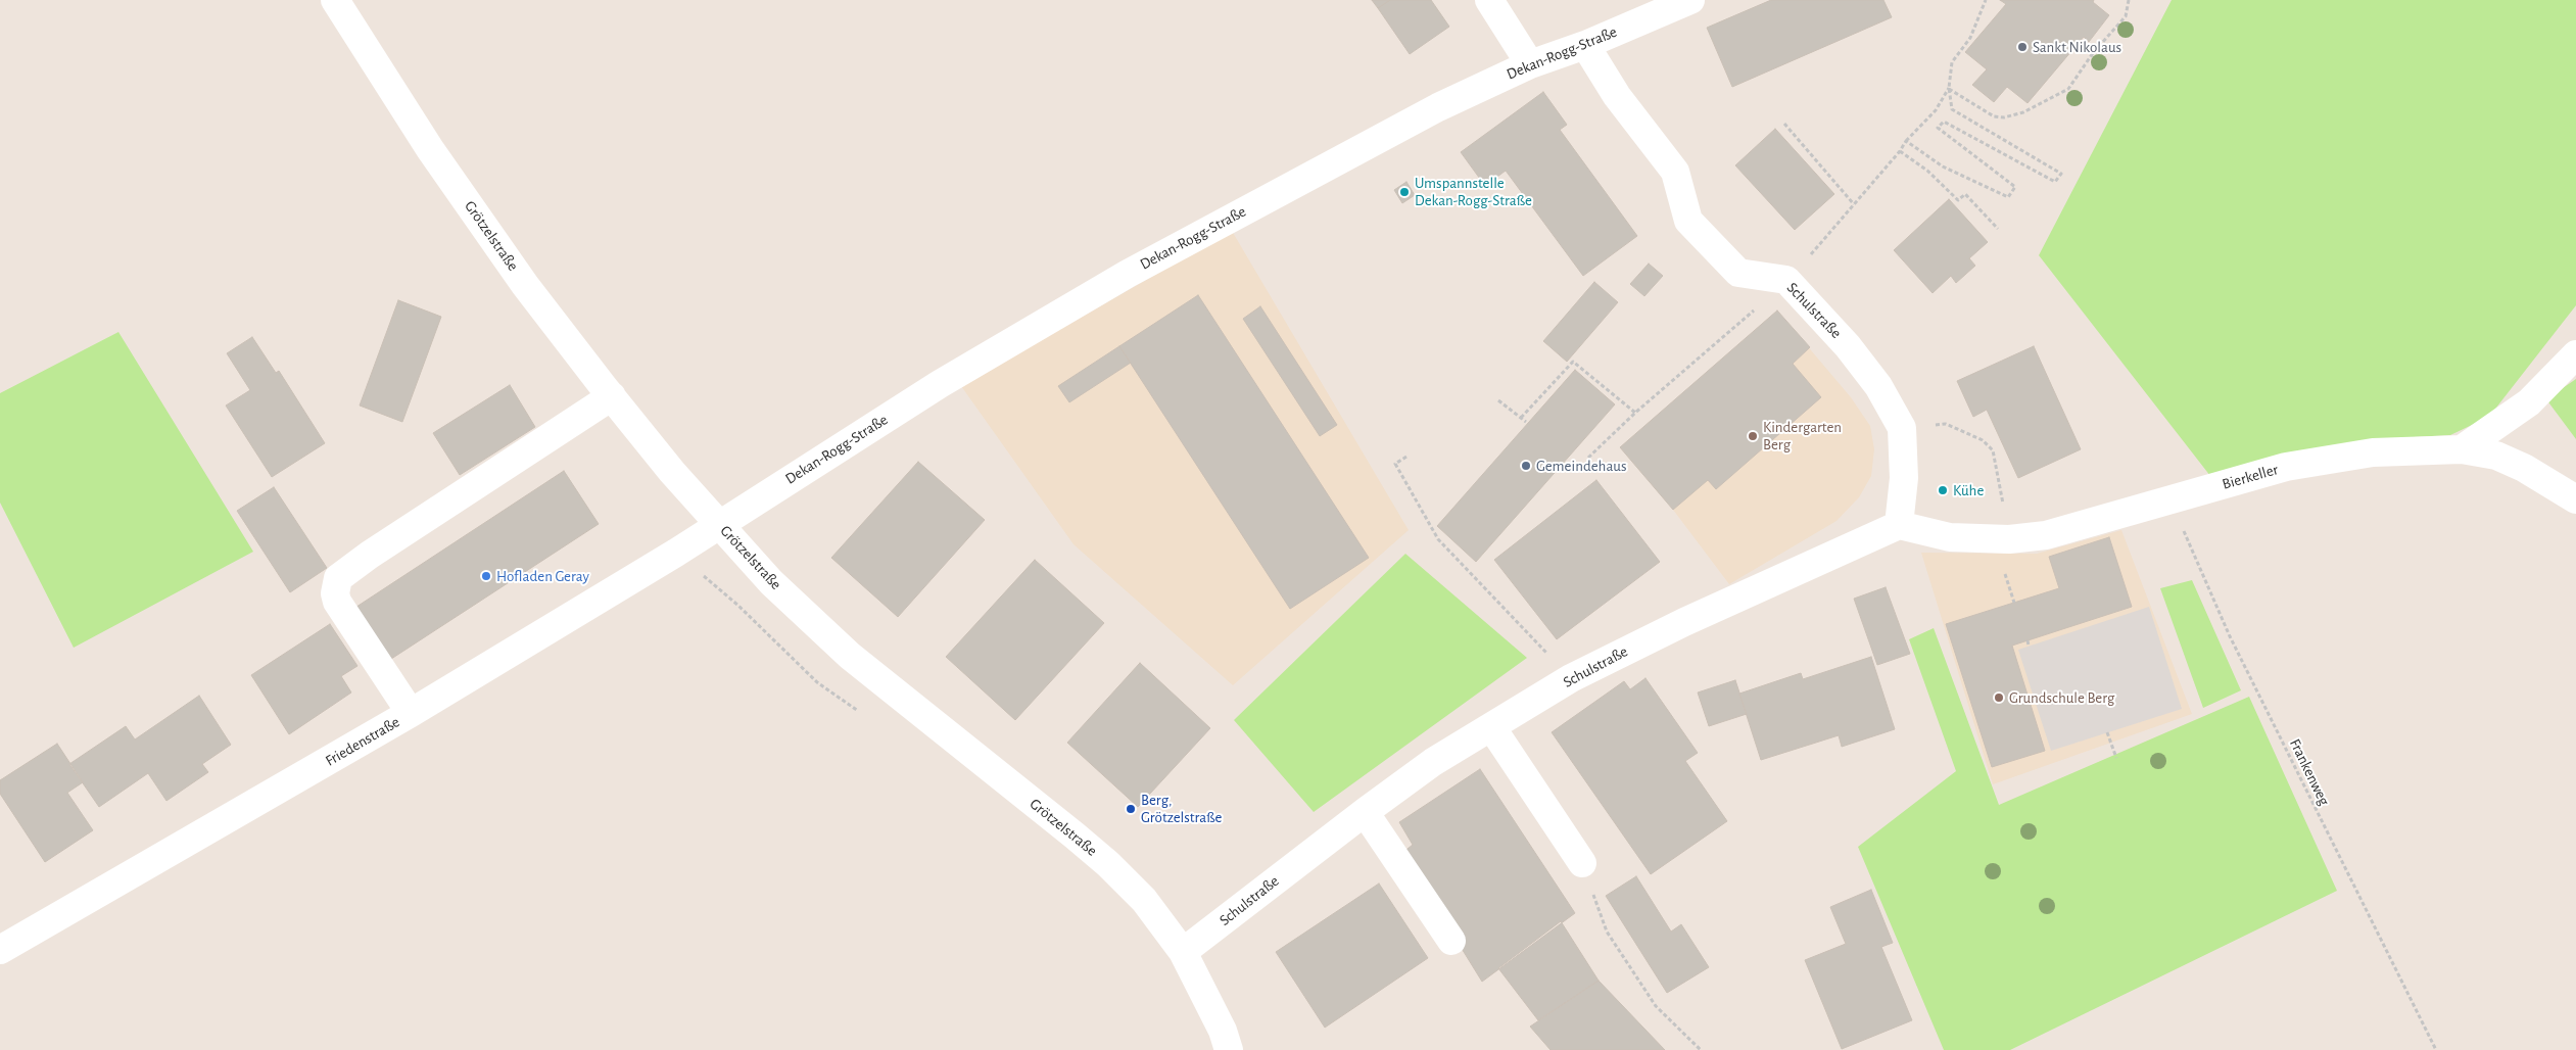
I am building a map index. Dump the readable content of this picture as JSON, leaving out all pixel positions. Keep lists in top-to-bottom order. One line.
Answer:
{"streets":{"street":["Dekan-Rogg-Straße","Grötzelstraße","Schulstraße","Bierkeller","Friedenstraße"],"path":["Frankenweg"]},"crossings":[["Dekan-Rogg-Straße","Grötzelstraße"],["Dekan-Rogg-Straße","Schulstraße"],["Dekan-Rogg-Straße","Friedenstraße"],["Grötzelstraße","Schulstraße"],["Grötzelstraße","Friedenstraße"],["Bierkeller","Frankenweg"]],"places":["Sankt Nikolaus","Umspannstelle Dekan-Rogg-Straße","Kindergarten Berg","Gemeindehaus","Kühe","Hofladen Geray","Grundschule Berg","Berg, Grötzelstraße"]}
